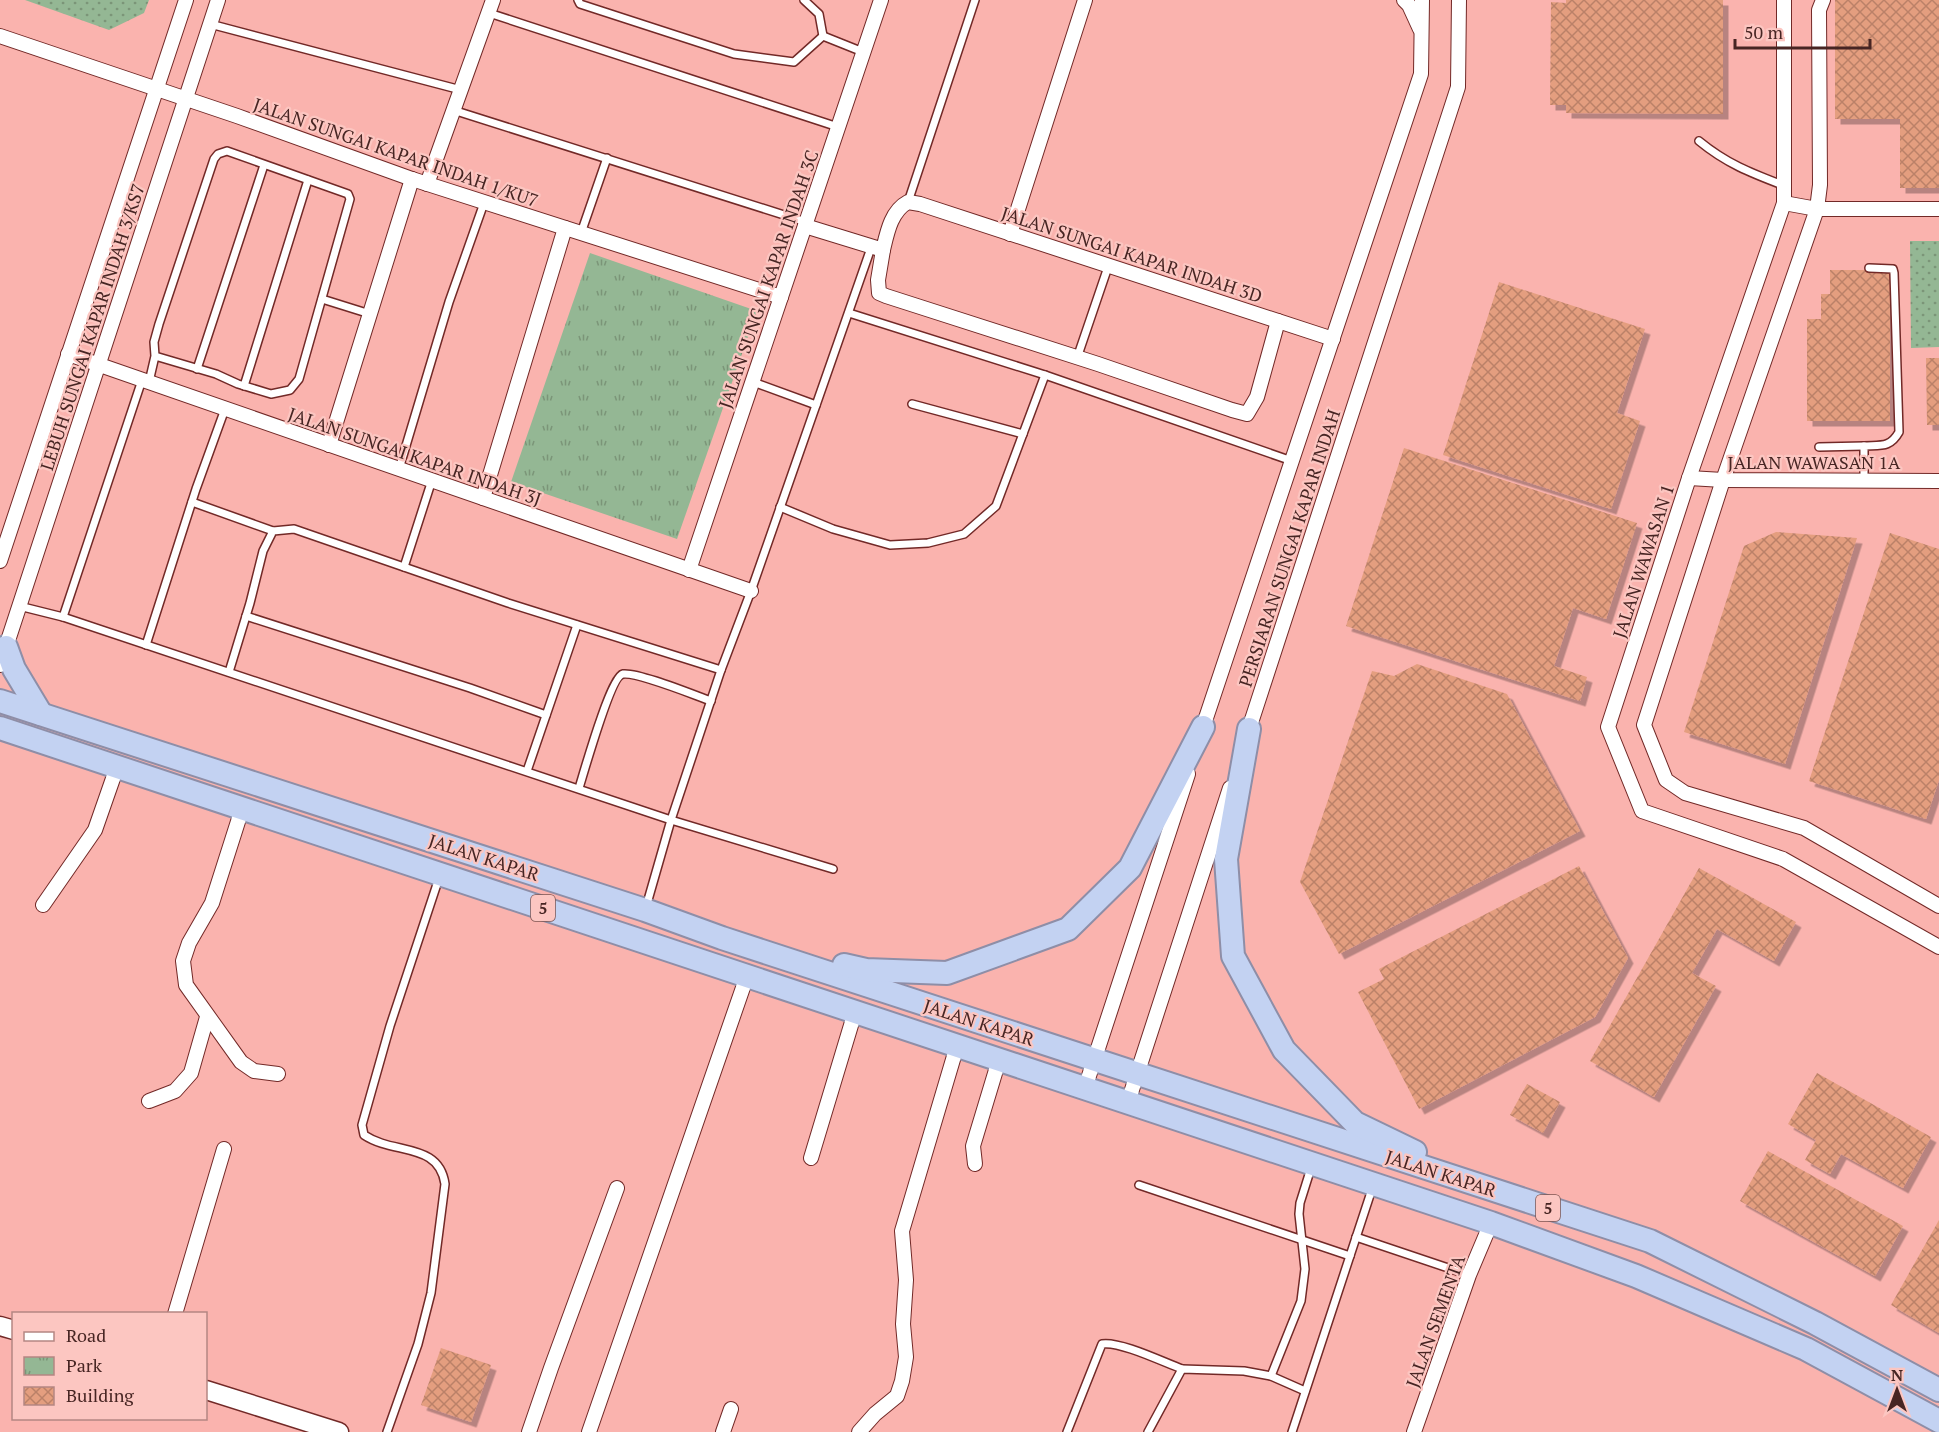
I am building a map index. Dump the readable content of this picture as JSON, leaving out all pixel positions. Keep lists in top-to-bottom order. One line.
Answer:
{"streets":{"highway":["JALAN KAPAR","5"],"street":["JALAN SUNGAI KAPAR INDAH 1/KU7","JALAN SUNGAI KAPAR INDAH 3D","JALAN SUNGAI KAPAR INDAH 3C","LEBUH SUNGAI KAPAR INDAH 3/KS7","JALAN SUNGAI KAPAR INDAH 3J","JALAN WAWASAN 1A","PERSIARAN SUNGAI KAPAR INDAH","JALAN WAWASAN 1","JALAN SEMENTA"]},"crossings":[["JALAN SUNGAI KAPAR INDAH 1/KU7","JALAN SUNGAI KAPAR INDAH 3C"],["JALAN SUNGAI KAPAR INDAH 1/KU7","LEBUH SUNGAI KAPAR INDAH 3/KS7"],["JALAN SUNGAI KAPAR INDAH 3D","PERSIARAN SUNGAI KAPAR INDAH"],["JALAN SUNGAI KAPAR INDAH 3C","JALAN SUNGAI KAPAR INDAH 3J"],["LEBUH SUNGAI KAPAR INDAH 3/KS7","JALAN SUNGAI KAPAR INDAH 3J"],["JALAN WAWASAN 1A","JALAN WAWASAN 1"],["PERSIARAN SUNGAI KAPAR INDAH","JALAN KAPAR"],["JALAN KAPAR","JALAN SEMENTA"]],"legend":["Road","Park","Building"],"scale_bar":"50 m","north":"top"}
